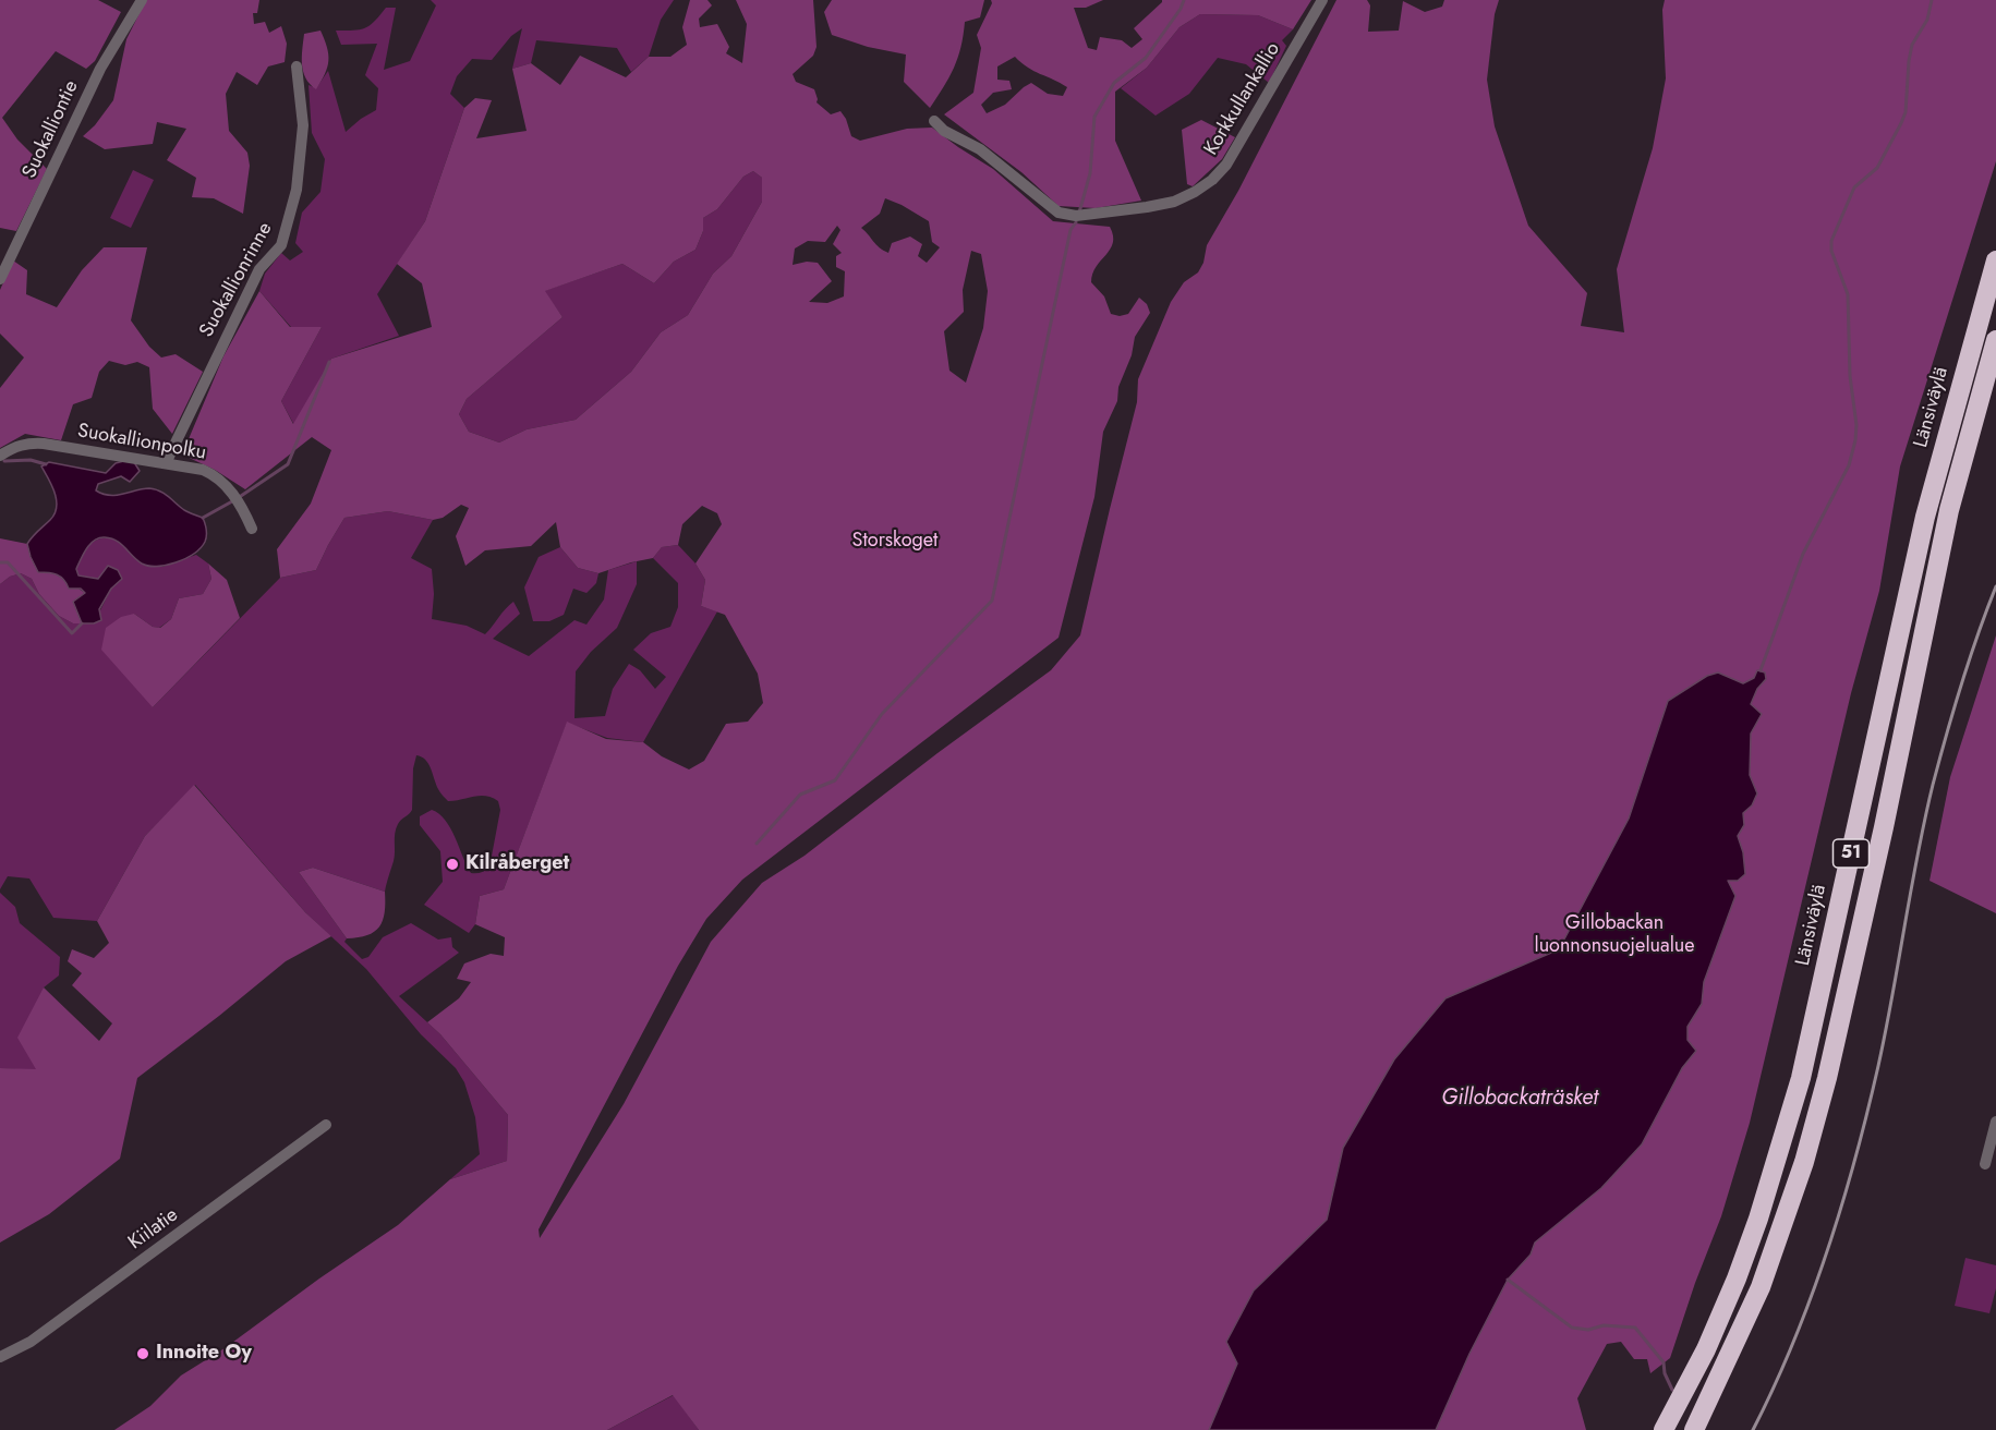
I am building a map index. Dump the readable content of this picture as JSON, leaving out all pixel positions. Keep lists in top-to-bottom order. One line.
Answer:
{"streets":{"highway":["Länsiväylä","51"],"street":["Korkkullankallio","Suokalliontie","Suokallionrinne","Suokallionpolku","Kiilatie"]},"crossings":[["Suokallionrinne","Suokallionpolku"]],"water":["Gillobackaträsket"],"parks":["Storskoget","Gillobackan luonnonsuojelualue"],"places":["Kilråberget","Innoite Oy"]}
